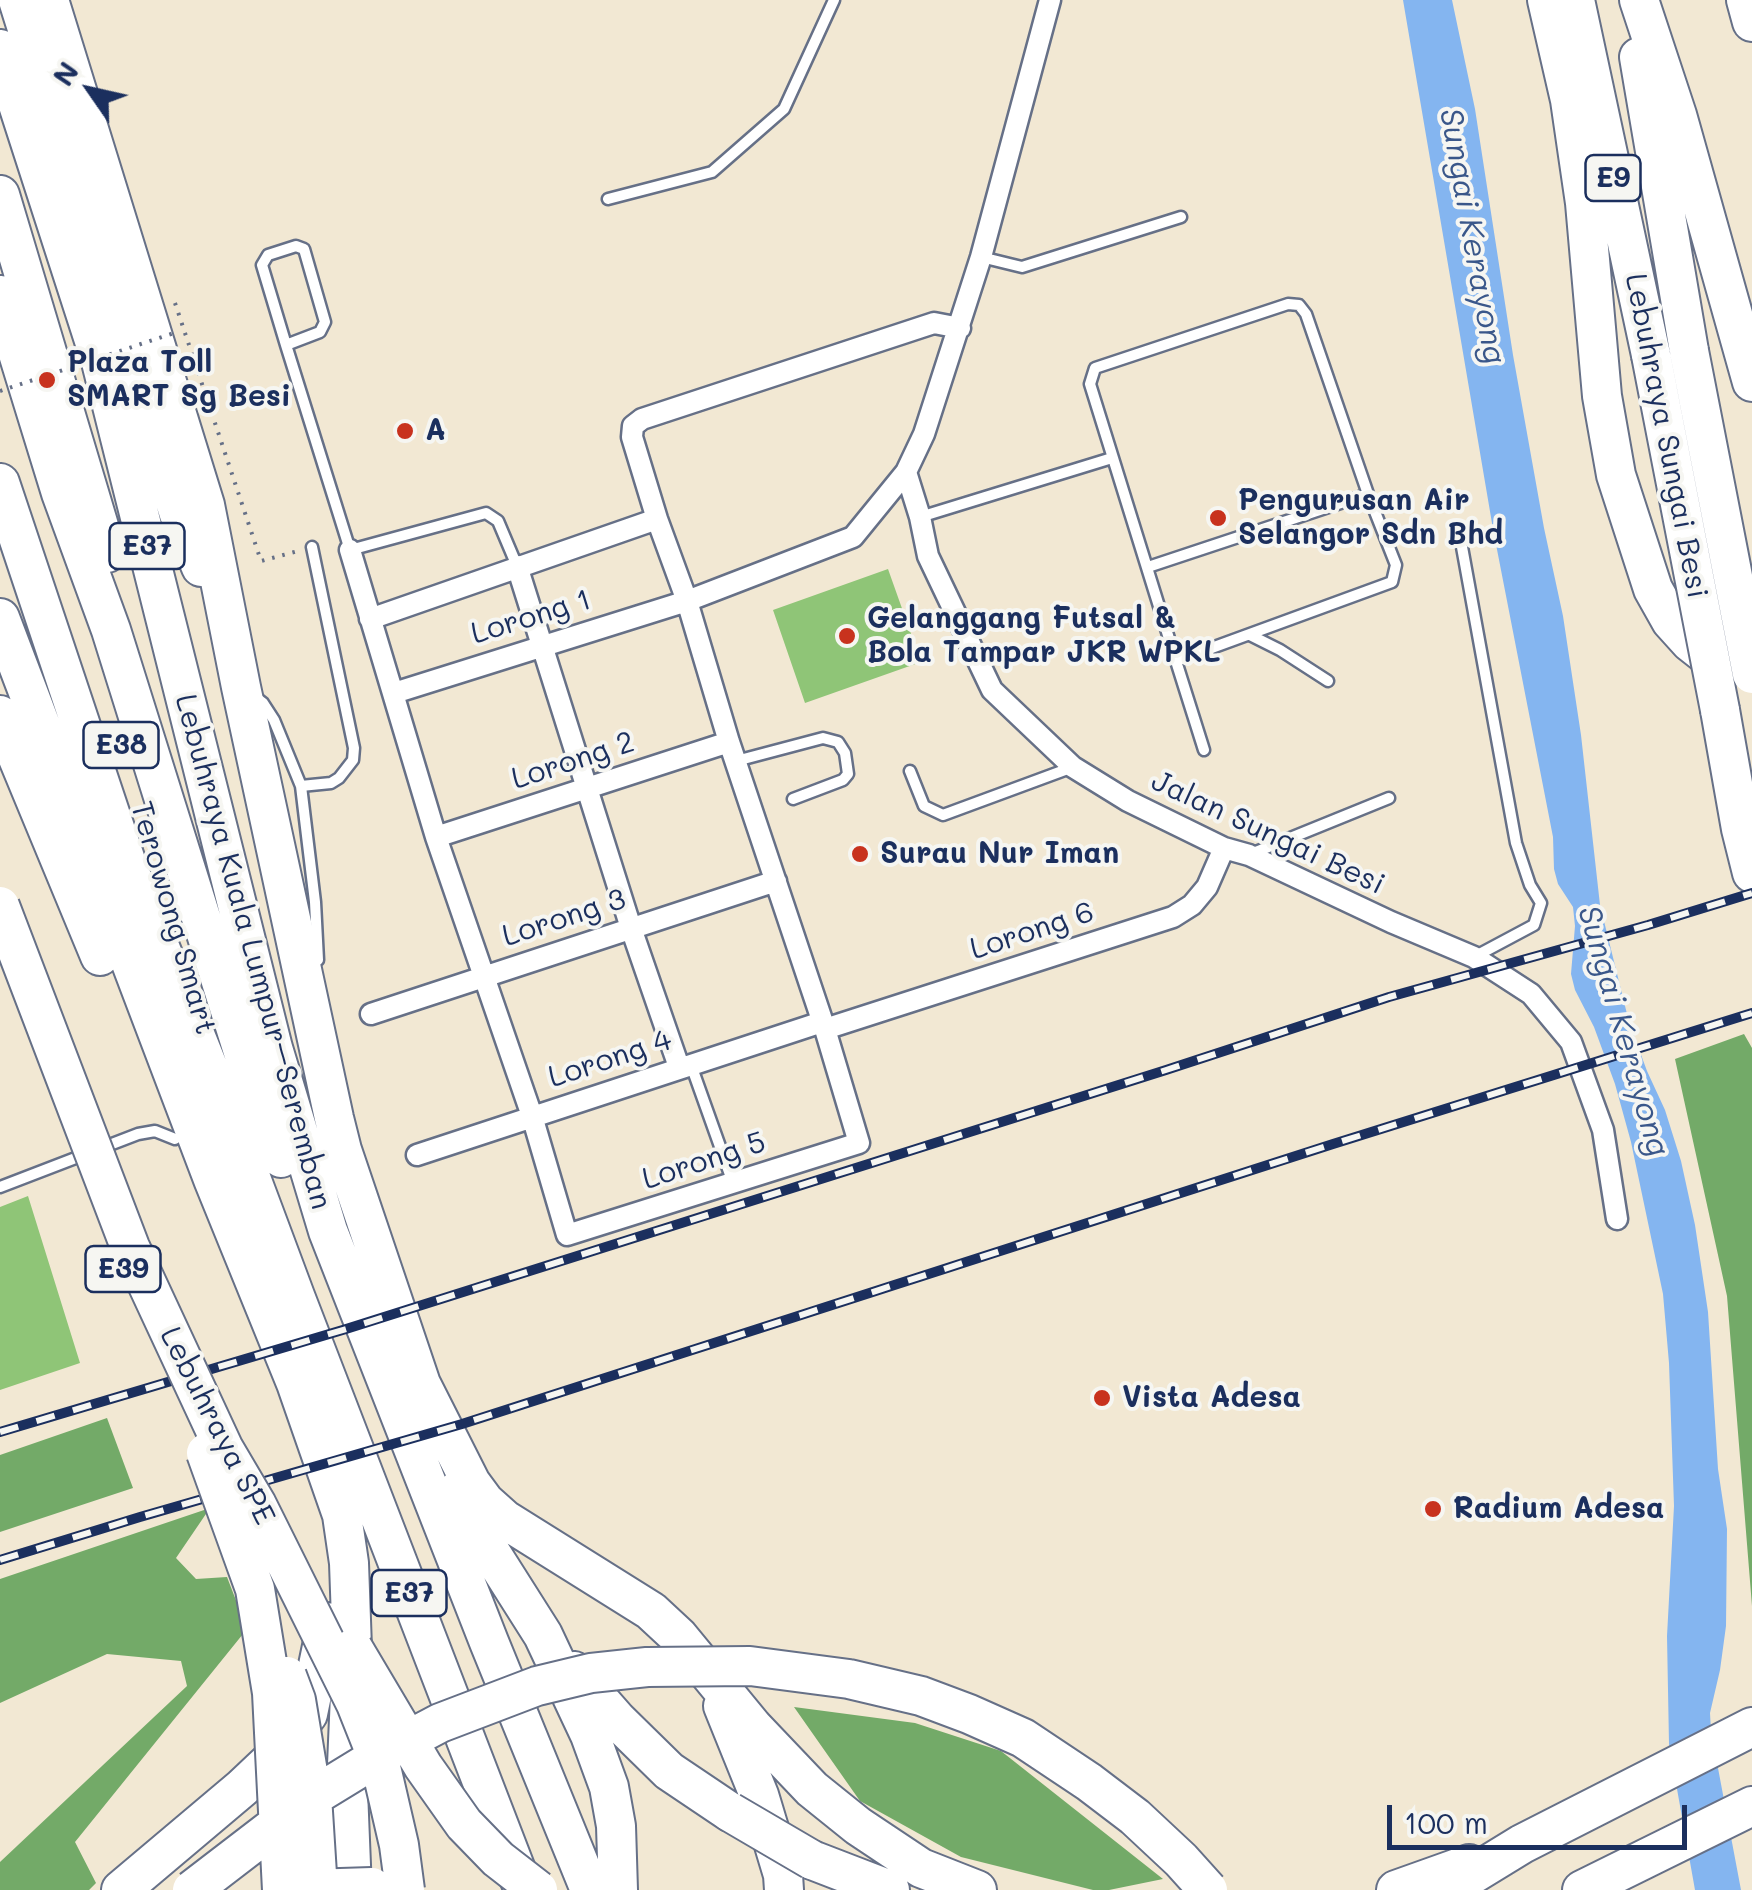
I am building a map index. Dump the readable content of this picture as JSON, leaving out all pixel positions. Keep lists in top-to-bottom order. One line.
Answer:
{"streets":{"highway":["E9","Lebuhraya Sungai Besi","E37","E38","Terowong Smart","Lebuhraya Kuala Lumpur–Seremban","E39","Lebuhraya SPE"],"street":["Lorong 1","Lorong 2","Jalan Sungai Besi","Lorong 3","Lorong 6","Lorong 4","Lorong 5"]},"crossings":[["Jalan Sungai Besi","Lorong 6"],["Terowong Smart","Lebuhraya Kuala Lumpur–Seremban"],["Lorong 6","Lorong 4"],["Lorong 6","Lorong 5"],["Lorong 4","Lorong 5"]],"water":["Sungai Kerayong"],"places":["Plaza Toll SMART Sg Besi","A","Pengurusan Air Selangor Sdn Bhd","Gelanggang Futsal & Bola Tampar JKR WPKL","Surau Nur Iman","Vista Adesa","Radium Adesa"],"scale_bar":"100 m","north":"top left"}
